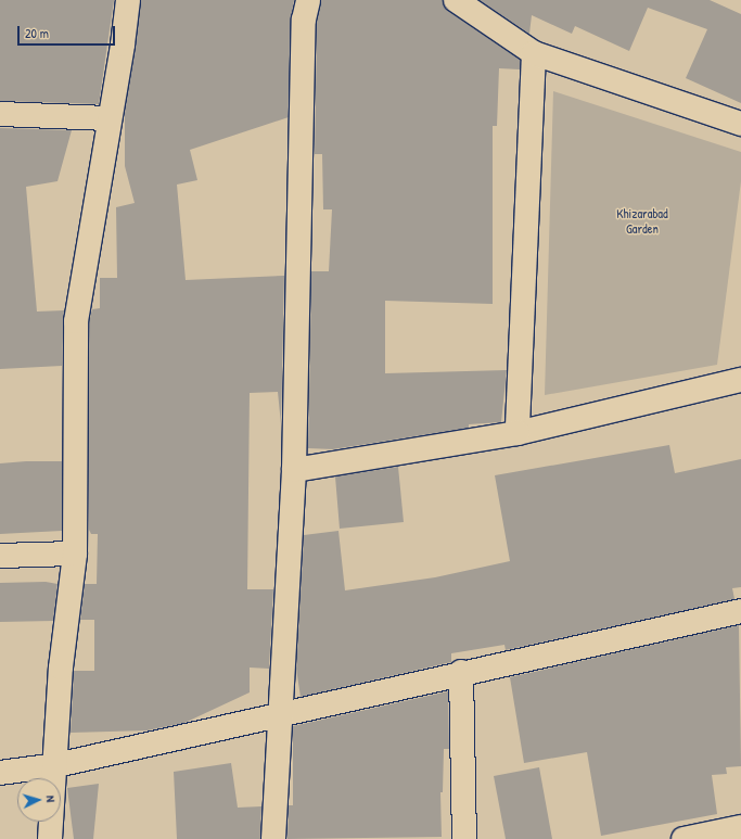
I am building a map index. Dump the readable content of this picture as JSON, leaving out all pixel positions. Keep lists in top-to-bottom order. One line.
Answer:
{"parks":["Khizarabad Garden"],"scale_bar":"20 m","north":"right"}
